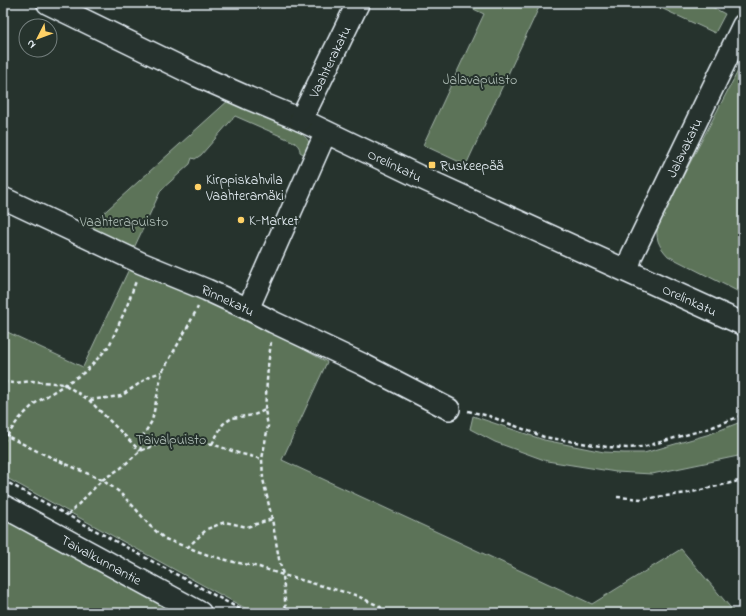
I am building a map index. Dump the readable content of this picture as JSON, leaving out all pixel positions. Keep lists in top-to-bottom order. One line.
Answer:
{"streets":{"street":["Vaahterakatu","Jalavakatu","Orelinkatu","Rinnekatu","Taivalkunnantie"]},"crossings":[["Vaahterakatu","Orelinkatu"],["Jalavakatu","Orelinkatu"]],"parks":["Jalavapuisto","Vaahterapuisto","Taivalpuisto"],"places":{"transit":["Ruskeepää"],"other":["Kirppiskahvila Vaahteramäki","K-Market"]},"north":"bottom left"}
